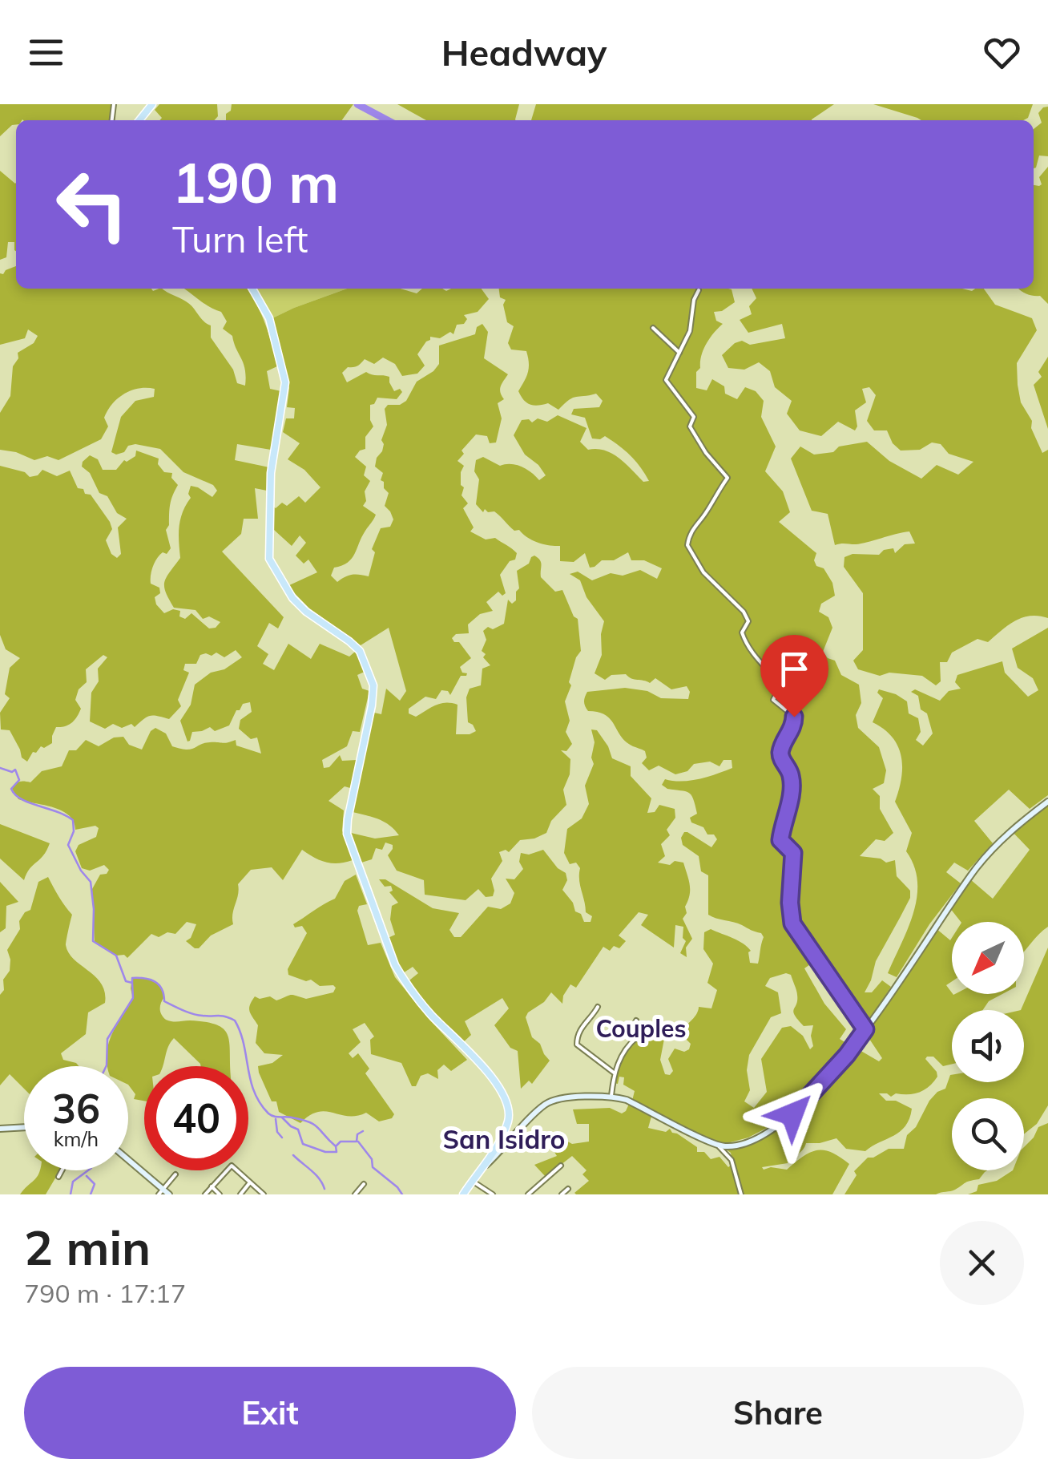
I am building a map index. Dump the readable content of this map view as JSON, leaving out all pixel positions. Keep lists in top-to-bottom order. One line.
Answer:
{"districts":["Couples","San Isidro"],"north":"bottom left","page":{"header":"Headway","turn":["190 m","Turn left"],"speed":"36 km/h","limit":"40","heading":["2 min","790 m · 17:17"],"buttons":["Exit","Share"]}}
